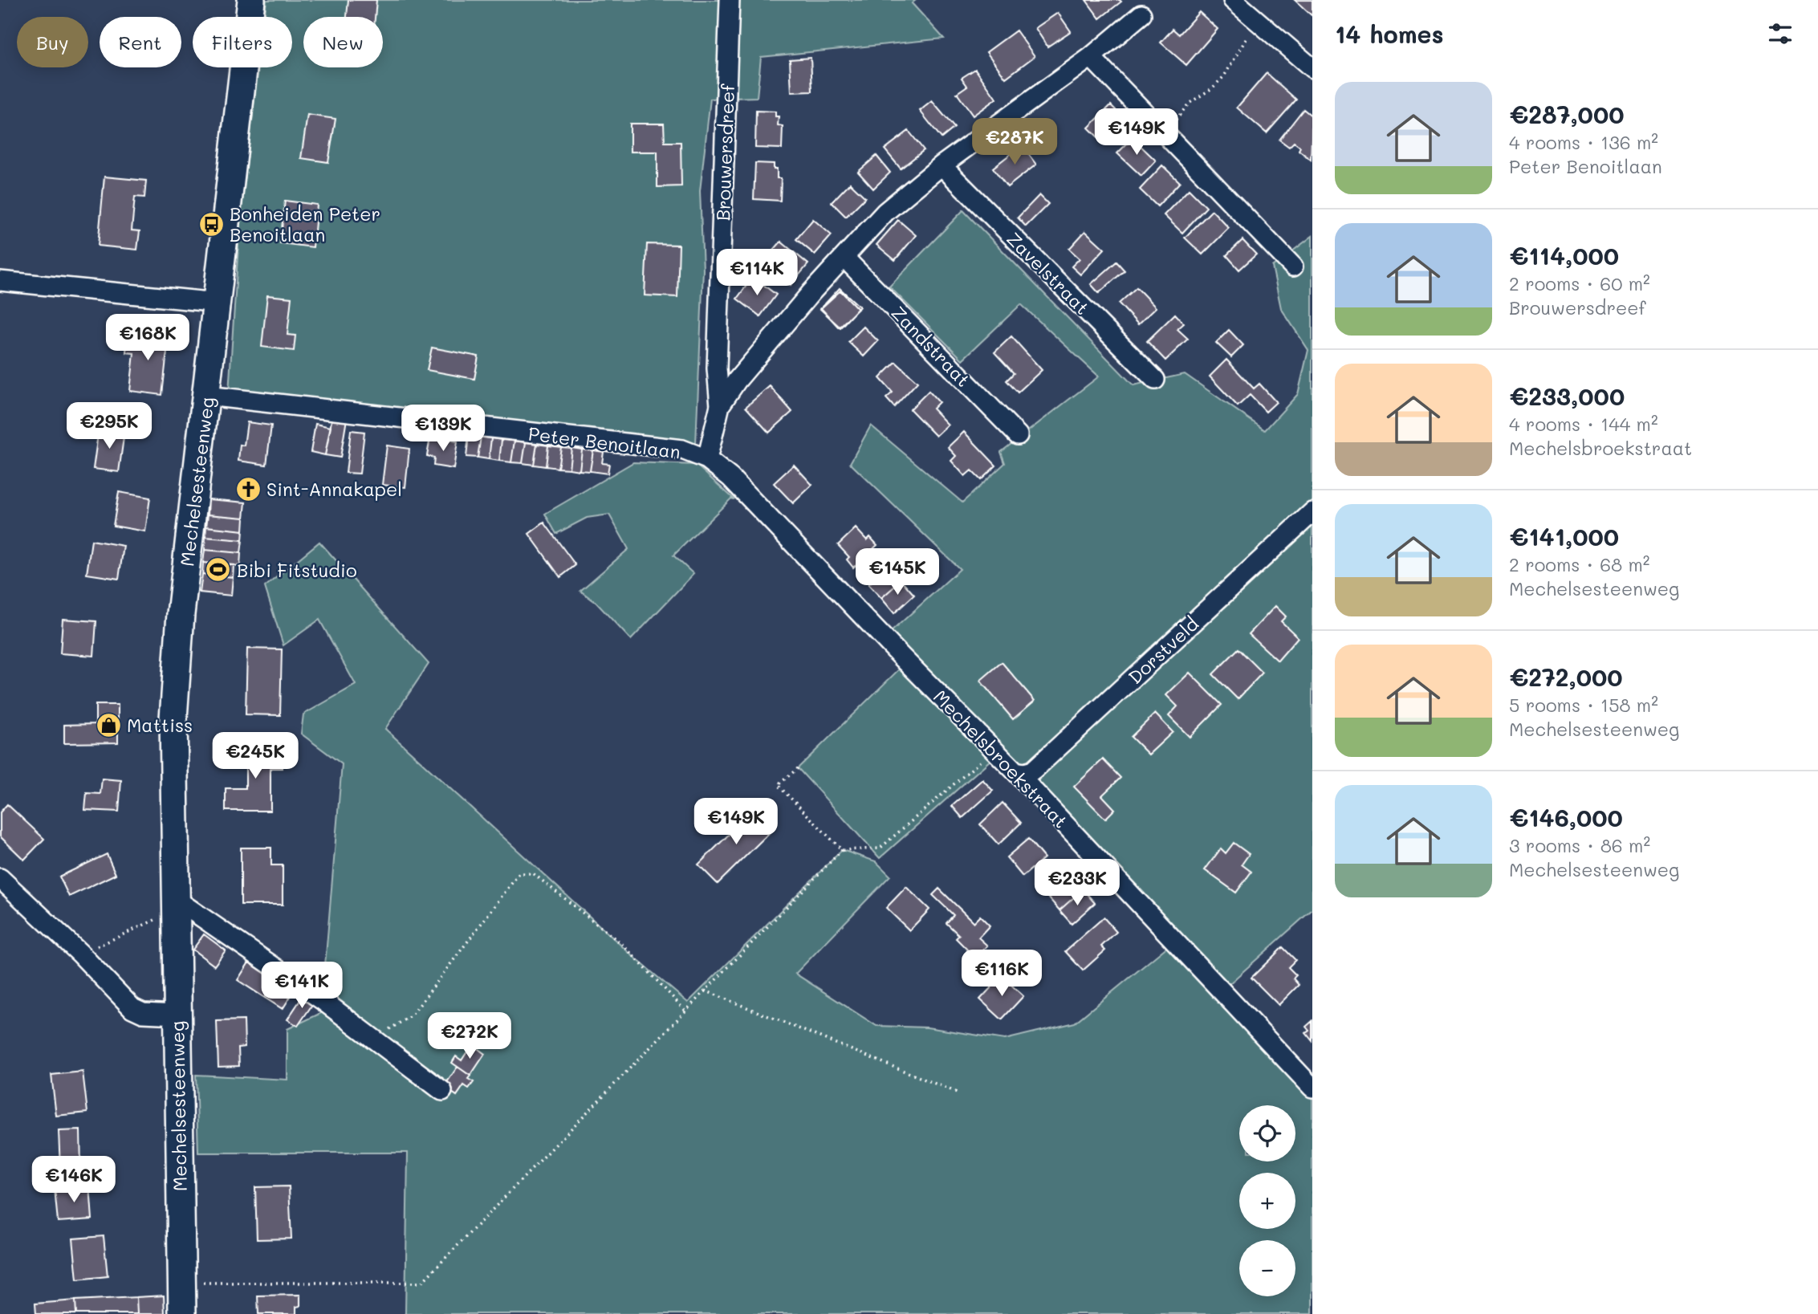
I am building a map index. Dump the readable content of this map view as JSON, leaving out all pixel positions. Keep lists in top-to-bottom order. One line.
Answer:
{"streets":{"street":["Brouwersdreef","Zavelstraat","Zandstraat","Peter Benoitlaan","Mechelsesteenweg","Dorstveld","Mechelsbroekstraat"]},"crossings":[["Peter Benoitlaan","Mechelsesteenweg"],["Peter Benoitlaan","Mechelsbroekstraat"],["Dorstveld","Mechelsbroekstraat"]],"places":{"bus stop":["Bonheiden Peter Benoitlaan"],"church":["Sint-Annakapel"],"sports":["Bibi Fitstudio"],"shop":["Mattiss"]},"page":{"heading":"14 homes","chip":["Buy","Rent","Filters","New"],"list":[{"name":"€287,000","note":"4 rooms · 136 m² · Peter Benoitlaan"},{"name":"€114,000","note":"2 rooms · 60 m² · Brouwersdreef"},{"name":"€233,000","note":"4 rooms · 144 m² · Mechelsbroekstraat"},{"name":"€141,000","note":"2 rooms · 68 m² · Mechelsesteenweg"},{"name":"€272,000","note":"5 rooms · 158 m² · Mechelsesteenweg"},{"name":"€146,000","note":"3 rooms · 86 m² · Mechelsesteenweg"}],"price":["€149K","€287K","€114K","€168K","€295K","€139K","€145K","€245K","€149K","€233K","€116K","€141K","€272K","€146K"],"map_buttons":["+","−"]}}
